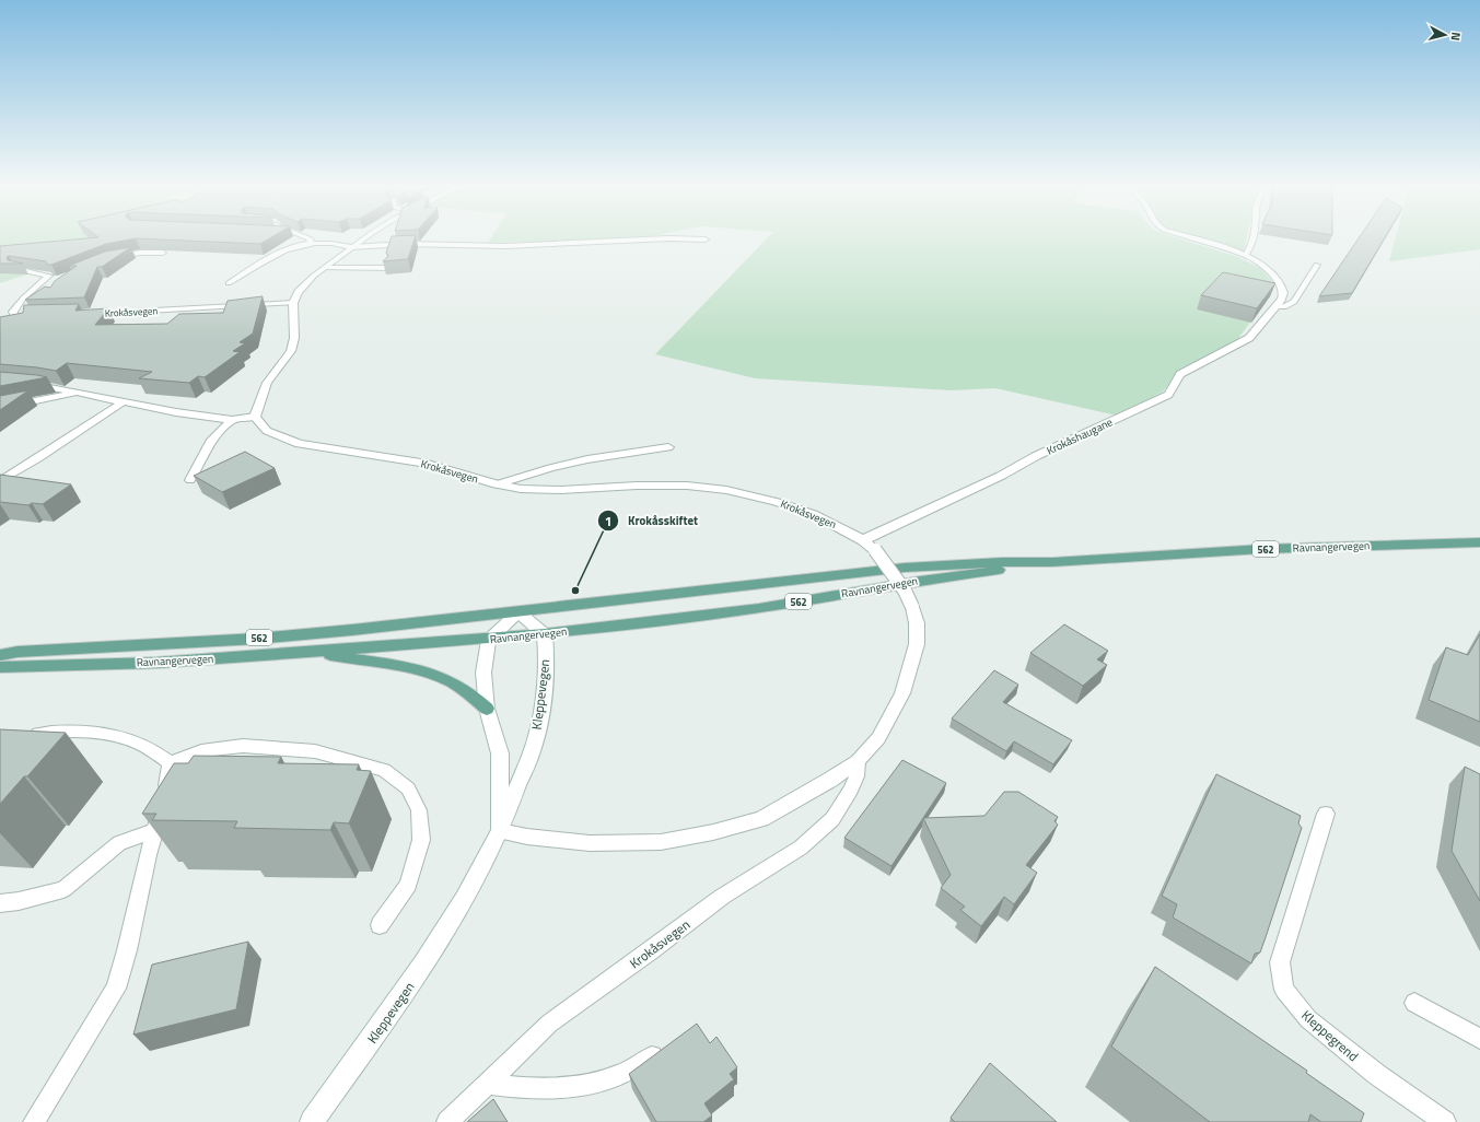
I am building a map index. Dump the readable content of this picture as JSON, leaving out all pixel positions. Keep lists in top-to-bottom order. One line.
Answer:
{"streets":{"main road":["Ravnangervegen","562"],"street":["Krokåsvegen","Krokåshaugane","Kleppevegen"],"lane":["Kleppegrend"]},"crossings":[["Krokåsvegen","Krokåshaugane"],["Krokåsvegen","Kleppevegen"],["Ravnangervegen","Kleppevegen"]],"places":["Krokåsskiftet"],"north":"right"}
